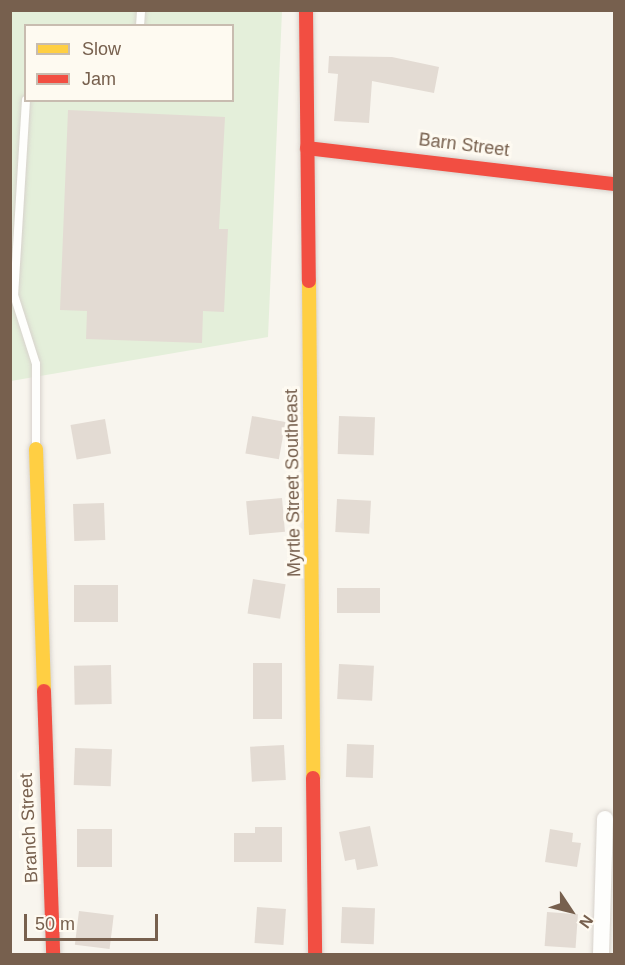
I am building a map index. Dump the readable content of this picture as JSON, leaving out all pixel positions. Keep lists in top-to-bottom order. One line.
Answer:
{"streets":{"street":["Barn Street","Myrtle Street Southeast","Branch Street"]},"crossings":[["Barn Street","Myrtle Street Southeast"]],"legend":["Slow","Jam"],"scale_bar":"50 m","north":"bottom right"}
